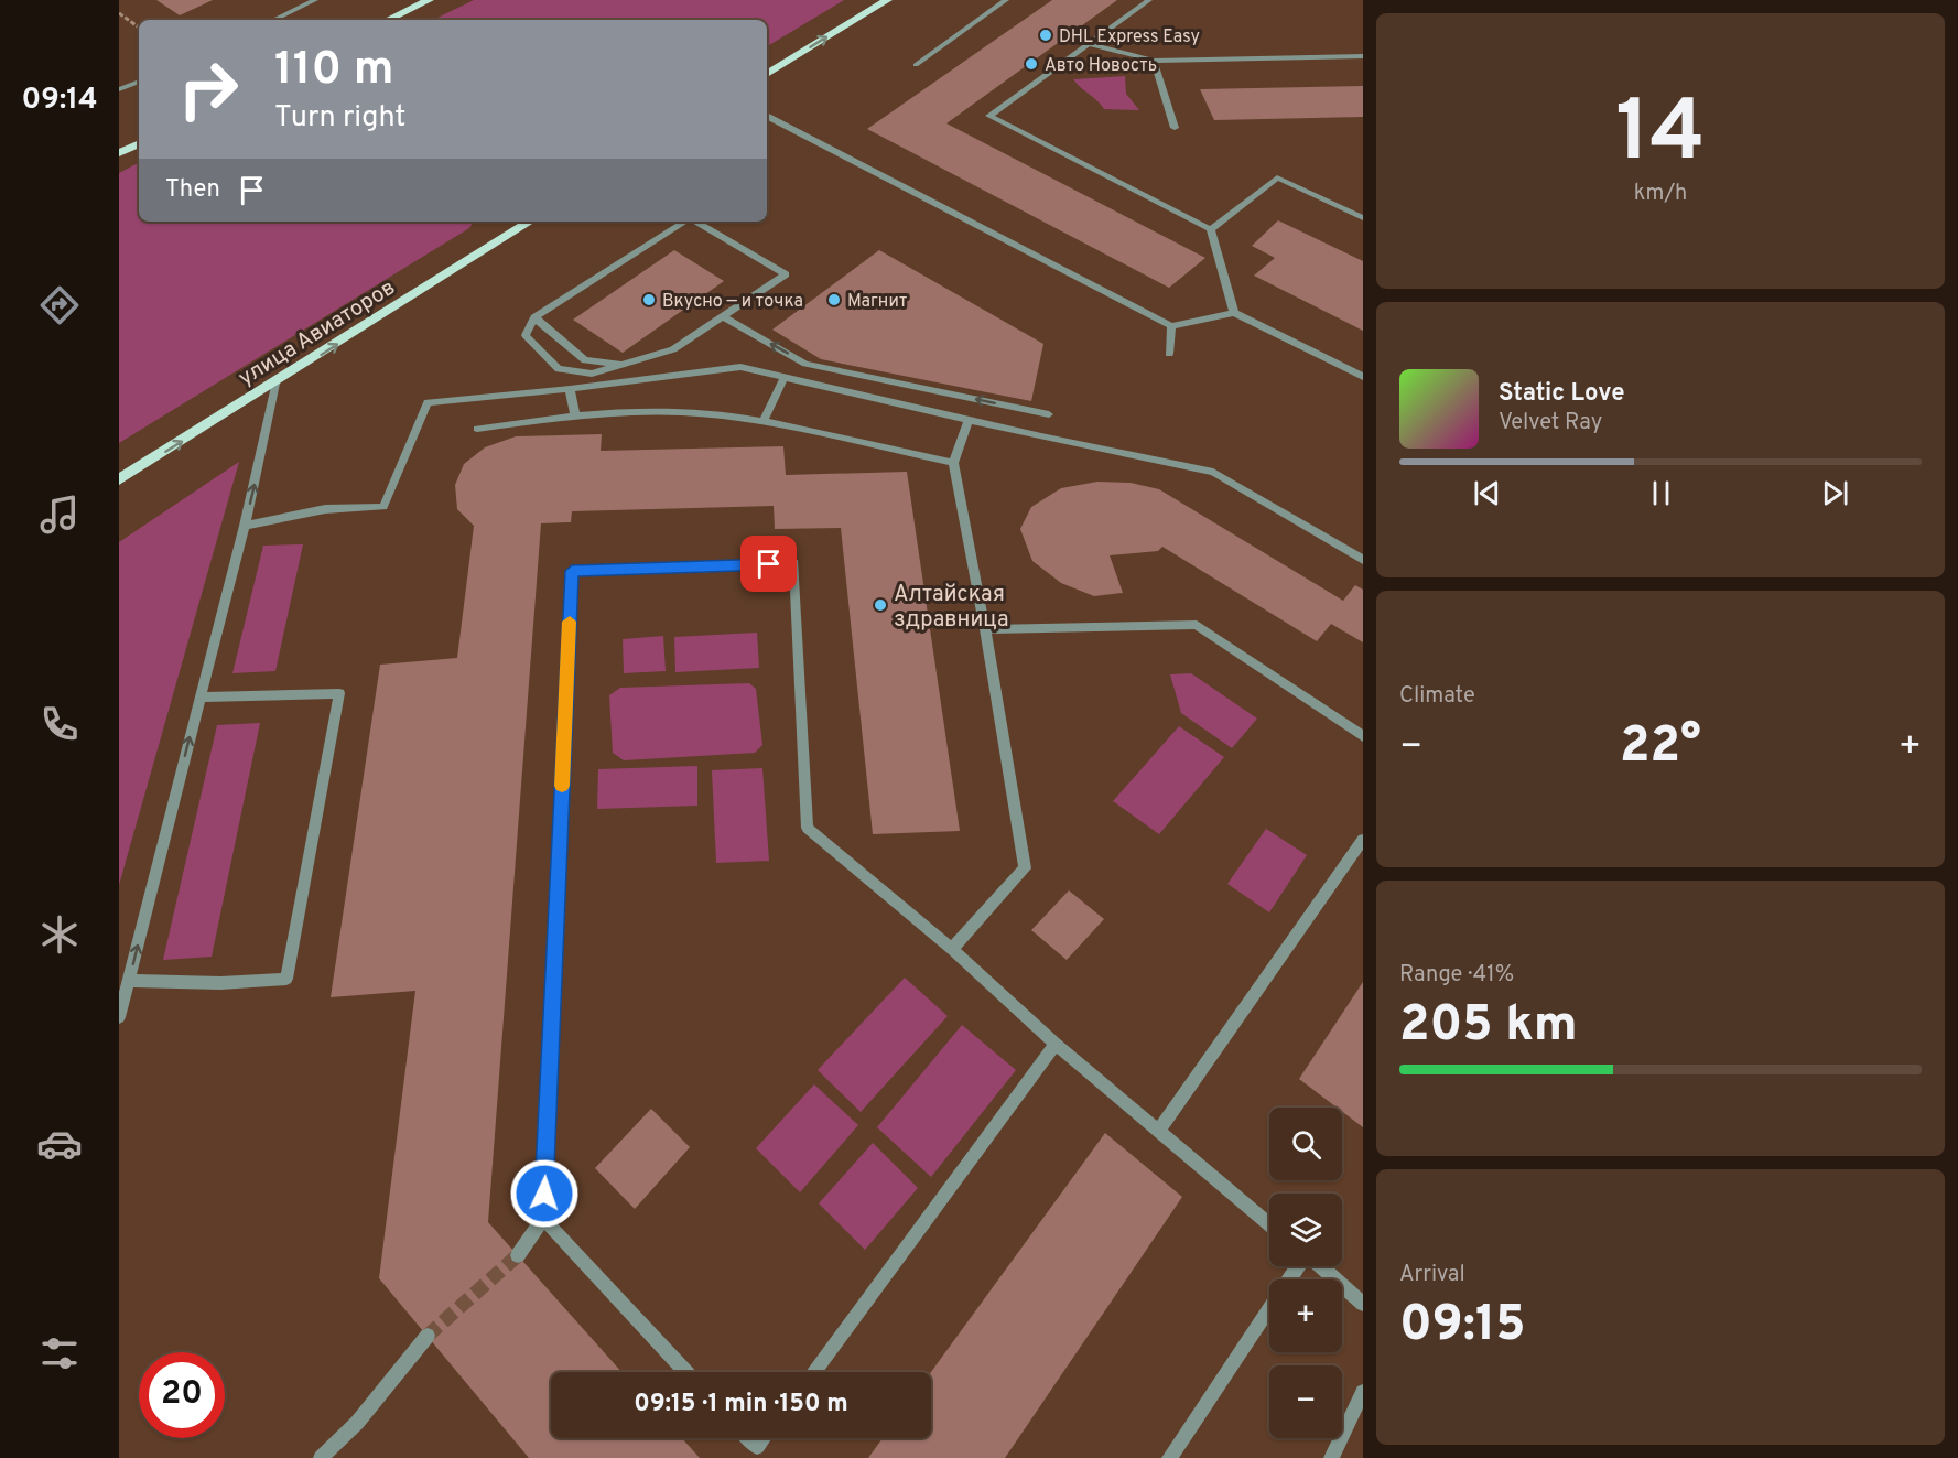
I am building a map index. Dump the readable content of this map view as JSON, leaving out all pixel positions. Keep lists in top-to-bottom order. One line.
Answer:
{"streets":{"main road":["улица Авиаторов"]},"one_way":["улица Авиаторов"],"places":["DHL Express Easy","Авто Новость","Вкусно — и точка","Магнит","Алтайская здравница"],"page":{"tabs":"09:14","tile":[["14","km/h"],"Climate",["Range · 41%","205 km"],["Arrival","09:15"]],"turn":["110 m","Turn right"],"then":"Then","song":["Static Love","Velvet Ray"],"heat":["−","22°","+"],"map_buttons":["+","−"],"limit":"20","trip":"09:15 · 1 min · 150 m"}}
